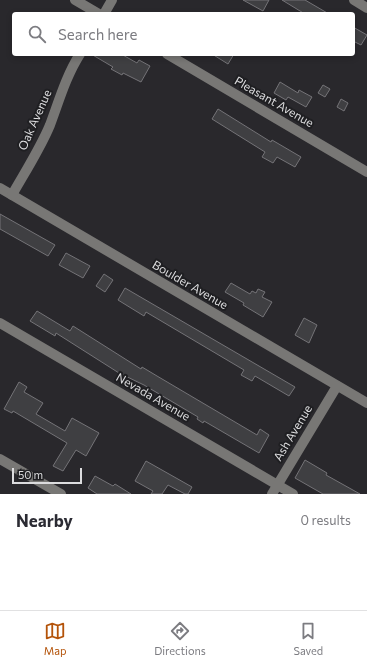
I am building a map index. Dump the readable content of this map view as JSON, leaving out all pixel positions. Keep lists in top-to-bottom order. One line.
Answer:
{"streets":{"street":["Pleasant Avenue","Oak Avenue","Boulder Avenue","Nevada Avenue","Ash Avenue"]},"crossings":[["Oak Avenue","Boulder Avenue"],["Boulder Avenue","Ash Avenue"],["Nevada Avenue","Ash Avenue"]],"scale_bar":"50 m","page":{"search":"Search here","scale":"50 m","heading":["Nearby","0 results"],"nav":["Map","Directions","Saved"]}}
